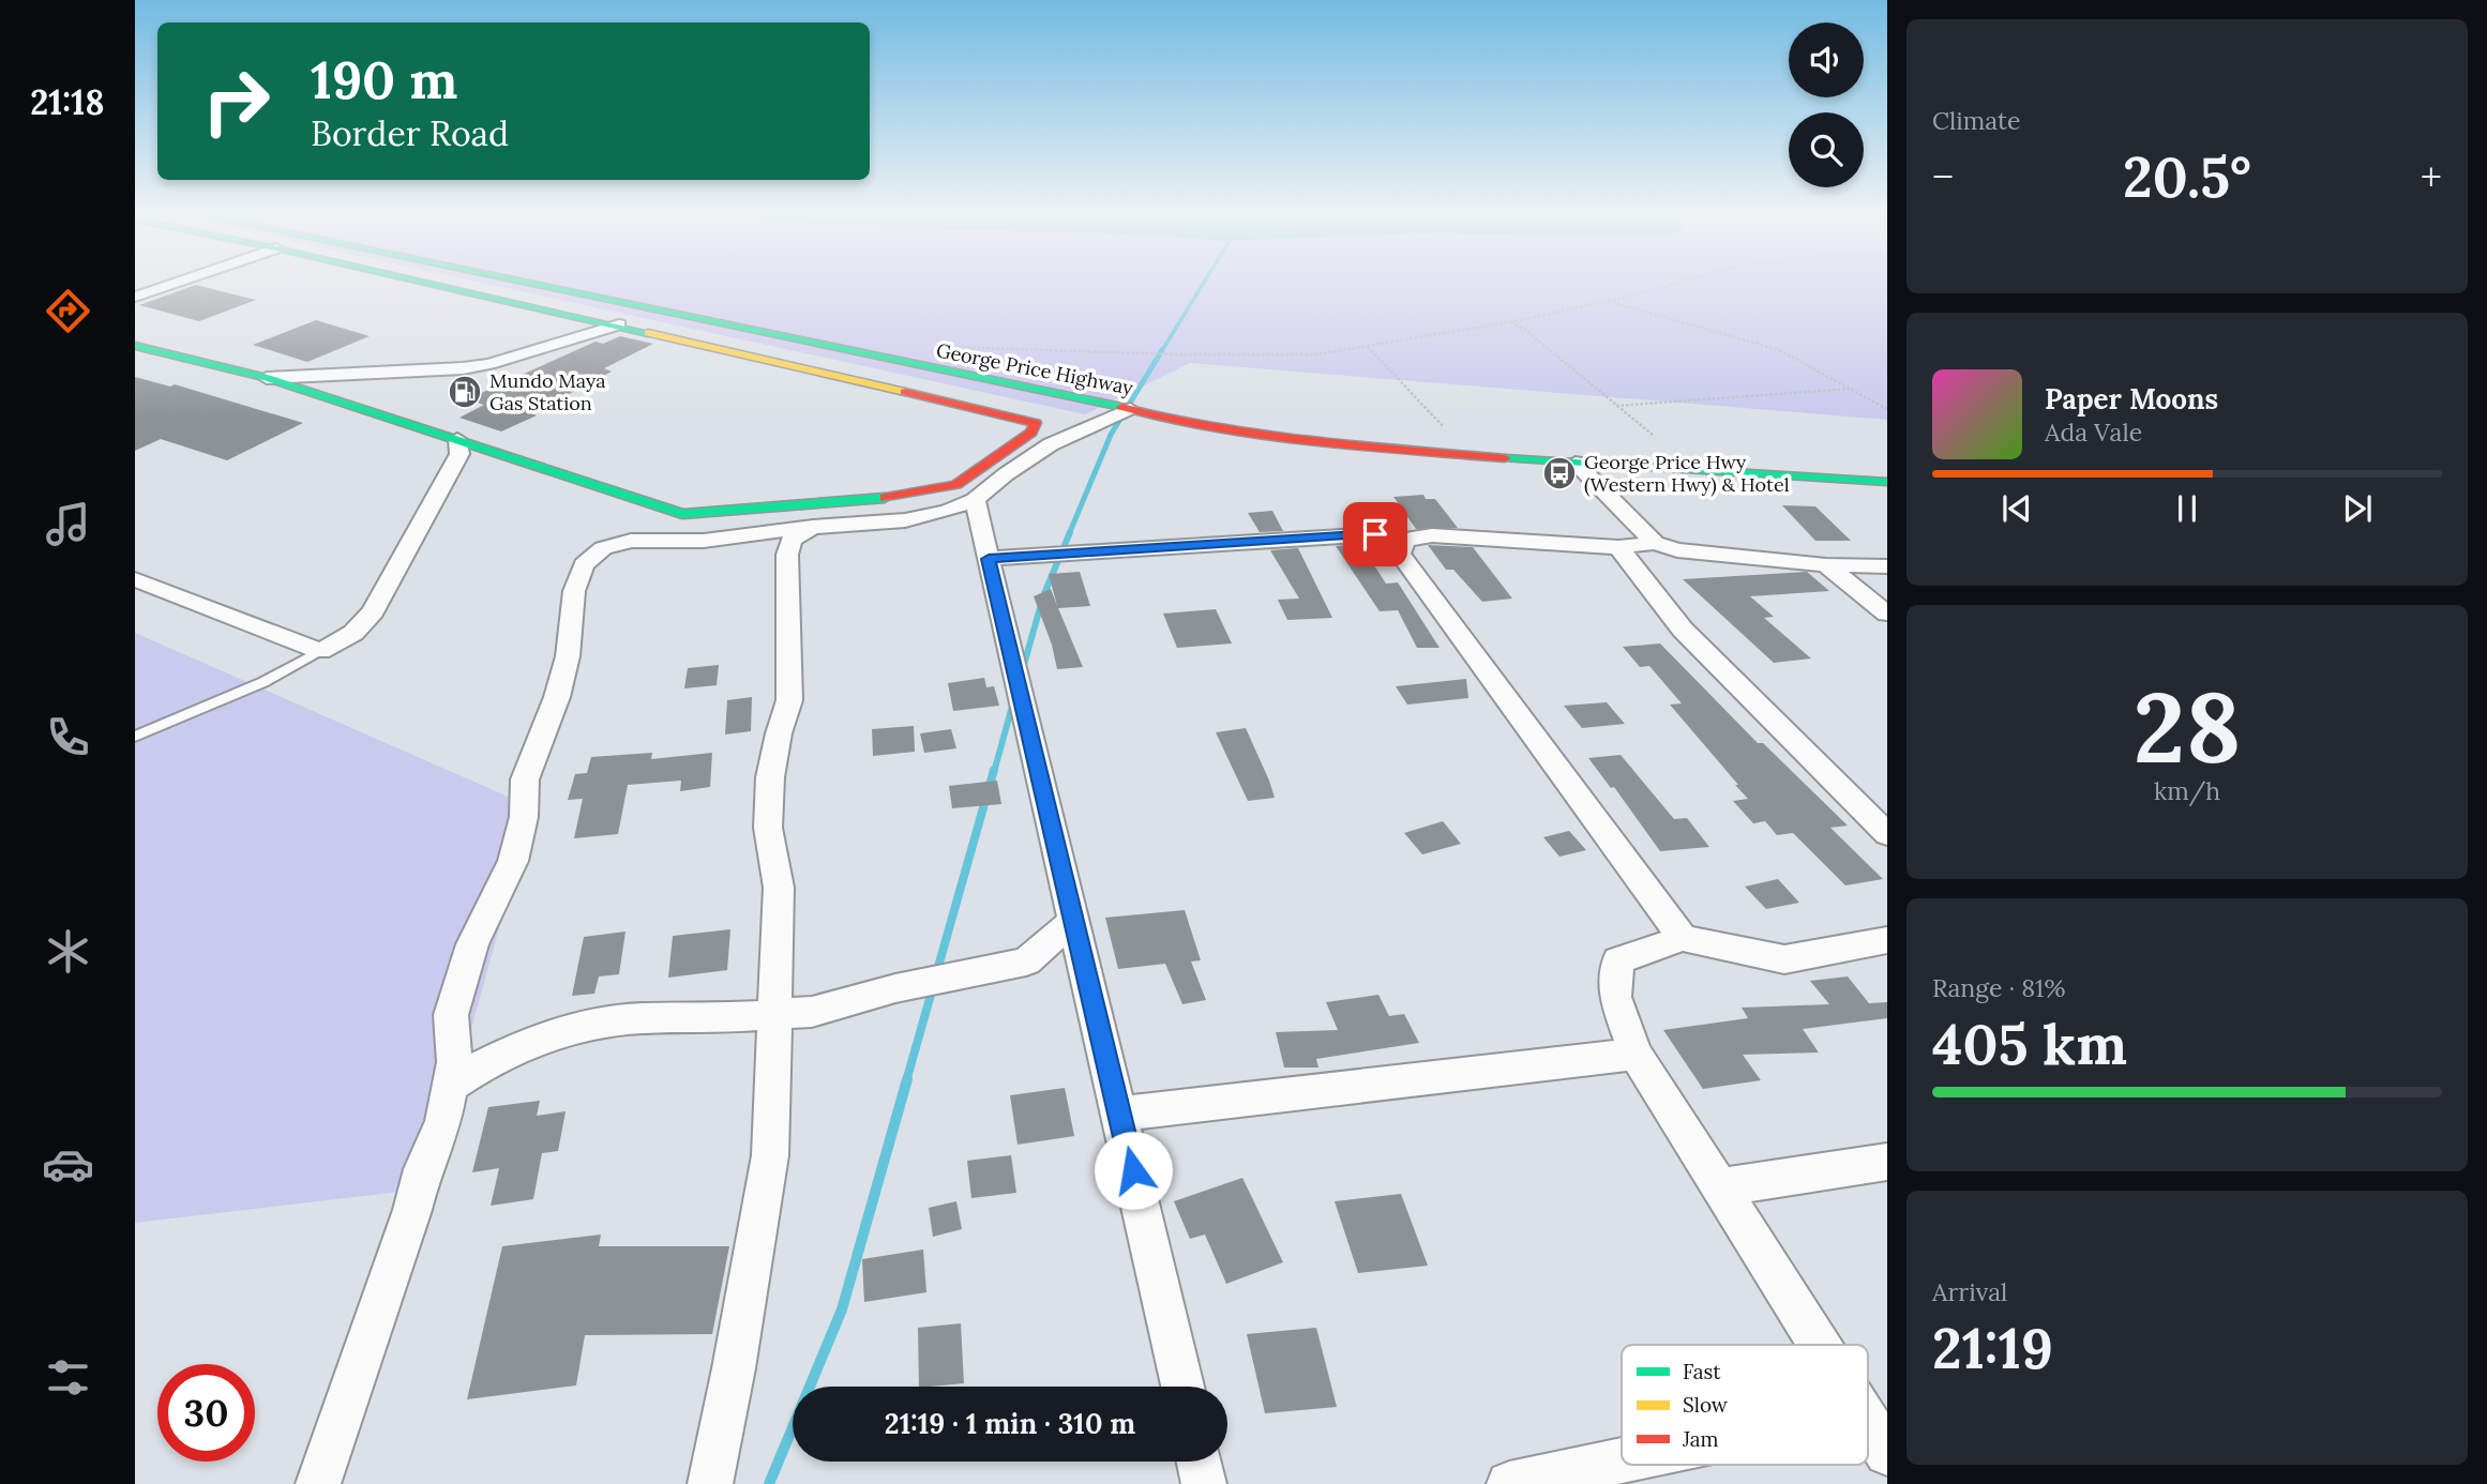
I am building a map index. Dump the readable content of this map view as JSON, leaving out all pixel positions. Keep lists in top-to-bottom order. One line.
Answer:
{"streets":{"main road":["George Price Highway"]},"places":{"fuel station":["Mundo Maya Gas Station"],"bus stop":["George Price Hwy (Western Hwy) & Hotel"]},"legend":["Fast","Slow","Jam"],"page":{"tabs":"21:18","tile":["Climate",["28","km/h"],["Range · 81%","405 km"],["Arrival","21:19"]],"turn":["190 m","Border Road"],"heat":["−","20.5°","+"],"song":["Paper Moons","Ada Vale"],"limit":"30","trip":"21:19 · 1 min · 310 m"}}
